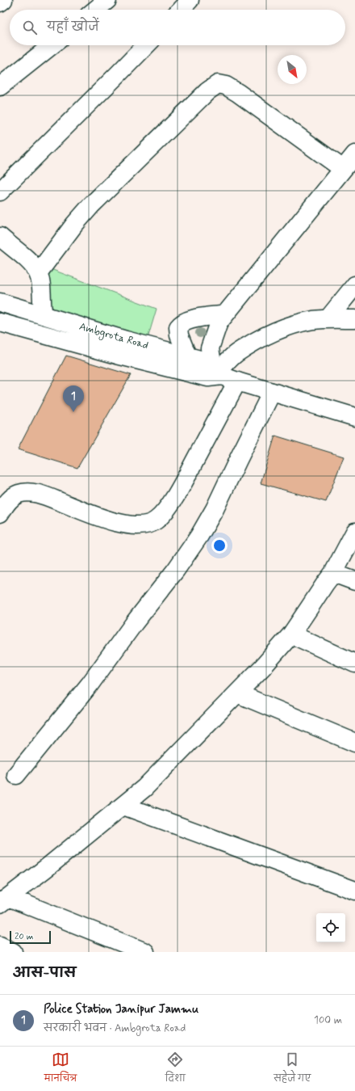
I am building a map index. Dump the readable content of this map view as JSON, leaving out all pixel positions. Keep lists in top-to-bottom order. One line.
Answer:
{"streets":{"street":["Ambgrota Road"]},"scale_bar":"20 m","north":"bottom right","page":{"search":"यहाँ खोजें","pins":"1","scale":"20 m","heading":"आस-पास","list":[{"mark":"1","name":"Police Station Janipur Jammu","note":"सरकारी भवन · Ambgrota Road","value":"100 m"}],"nav":["मानचित्र","दिशा","सहेजे गए"]}}
